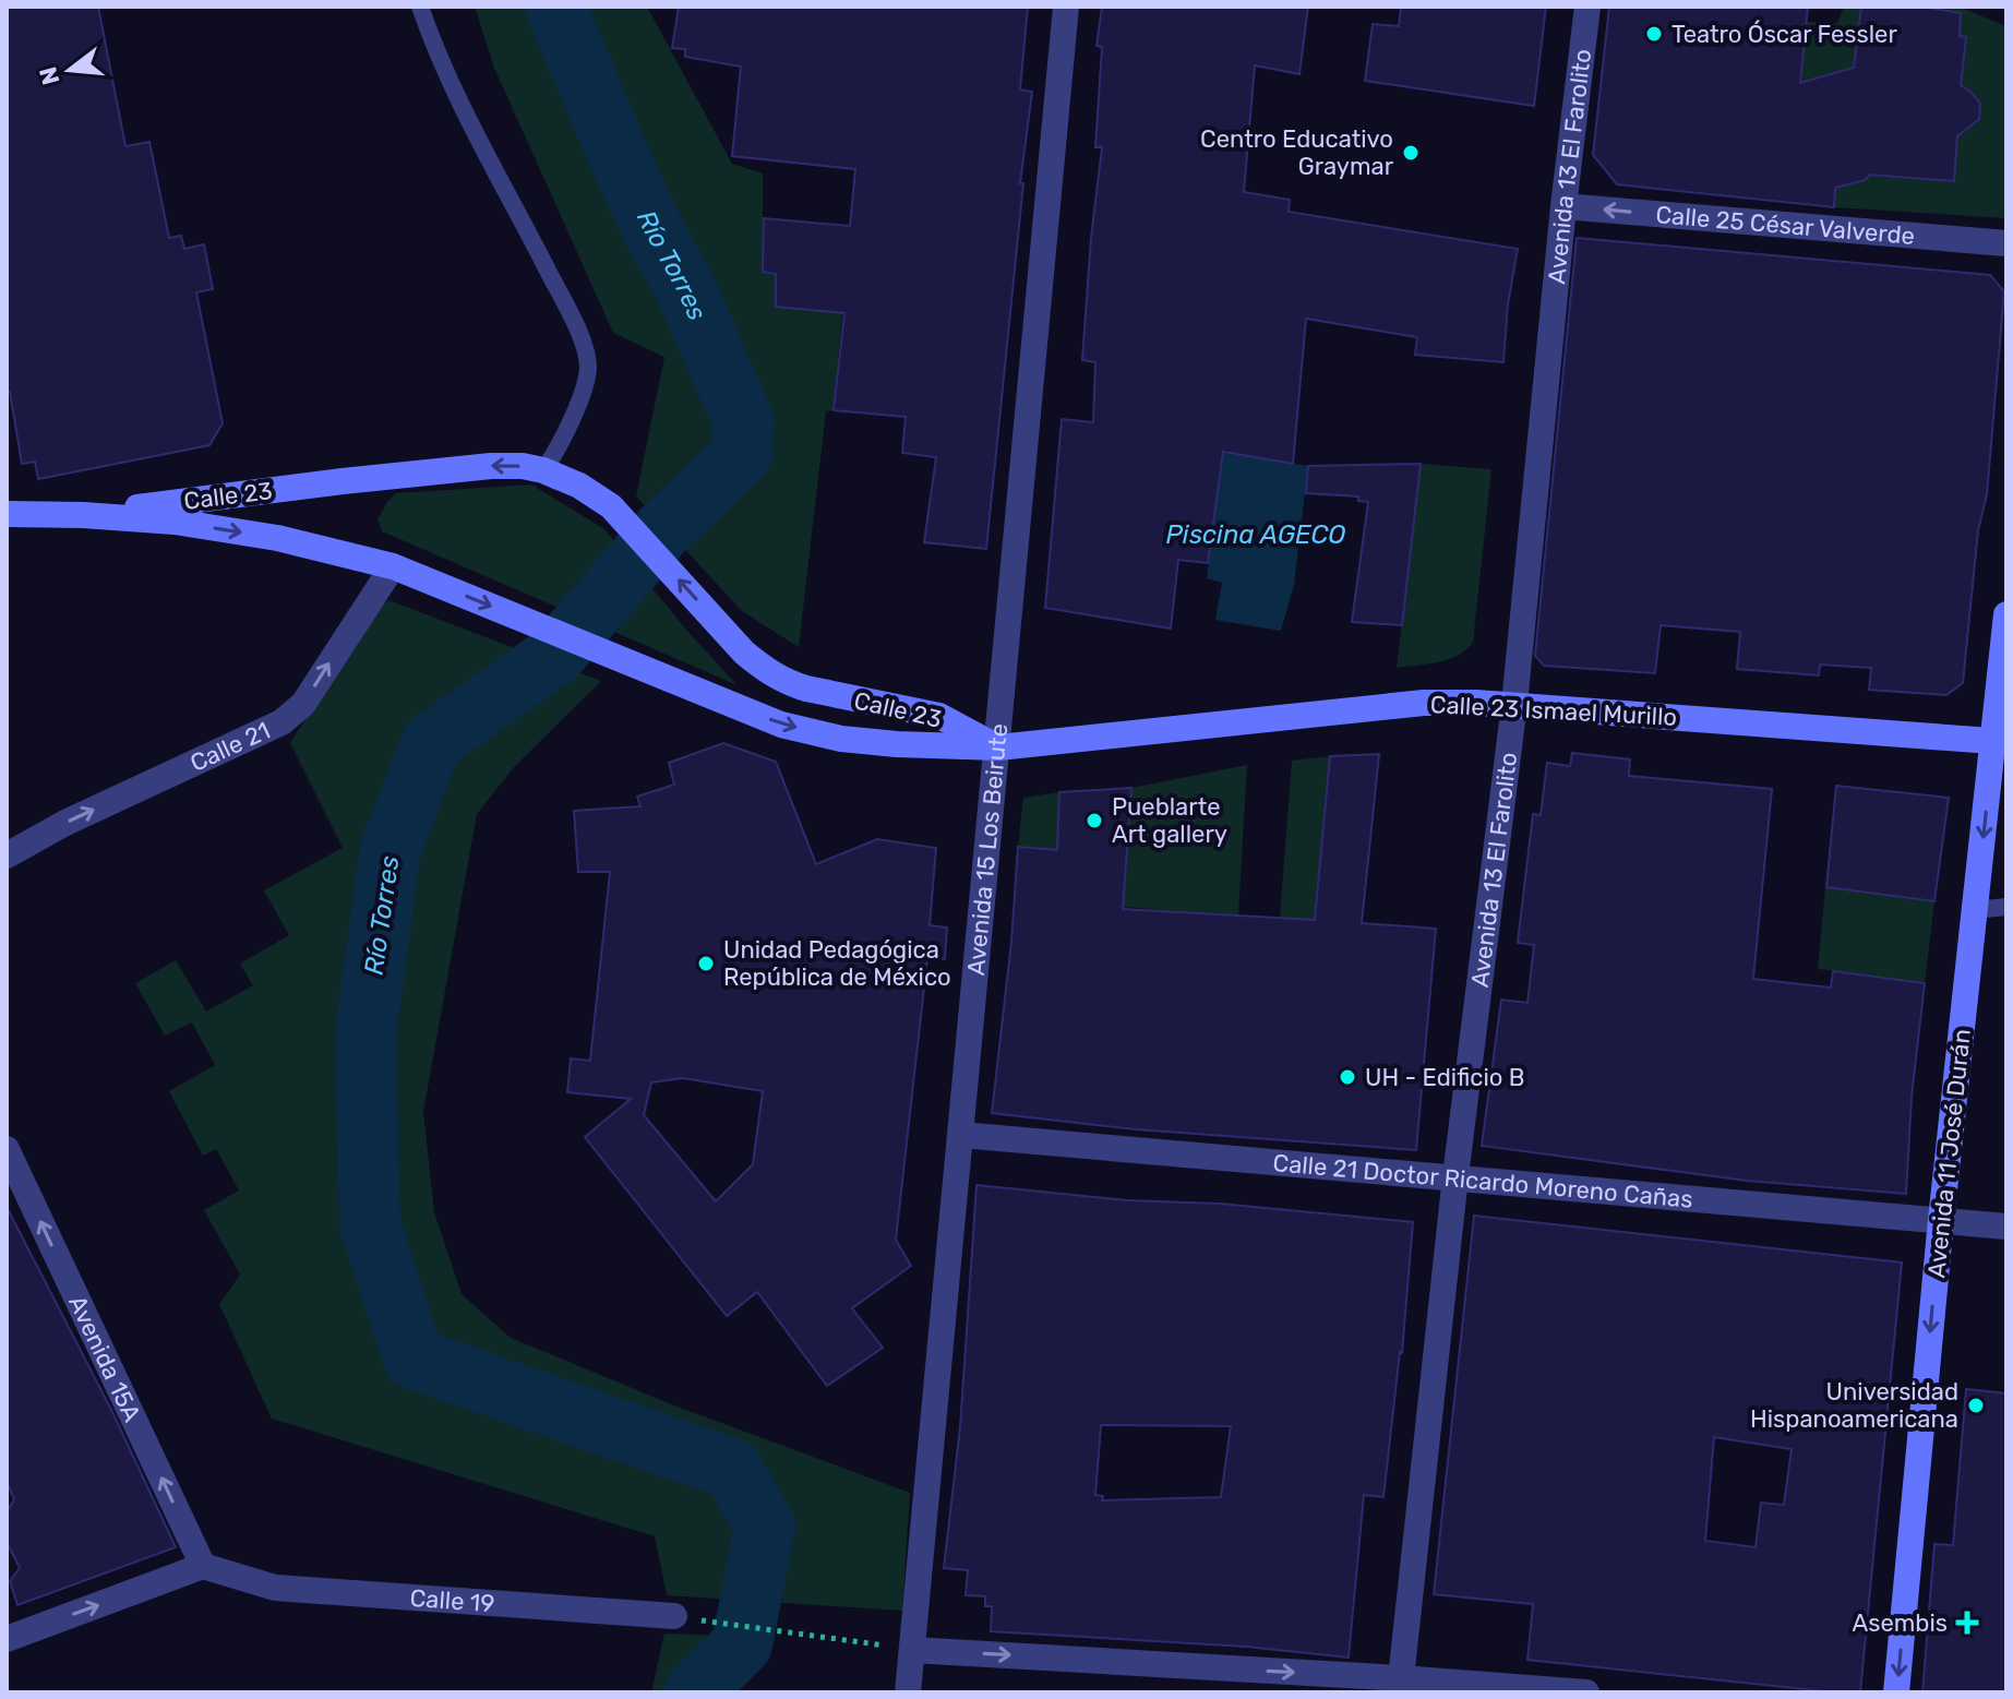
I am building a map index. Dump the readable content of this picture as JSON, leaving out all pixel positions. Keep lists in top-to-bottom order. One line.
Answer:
{"streets":{"main road":["Calle 23","Calle 23 Ismael Murillo","Avenida 11 José Durán"],"street":["Avenida 13 El Farolito","Calle 25 César Valverde","Calle 21","Avenida 15 Los Beirute","Calle 21 Doctor Ricardo Moreno Cañas","Avenida 15A","Calle 19"]},"crossings":[["Avenida 13 El Farolito","Calle 25 César Valverde"],["Avenida 13 El Farolito","Calle 23 Ismael Murillo"],["Avenida 13 El Farolito","Calle 21 Doctor Ricardo Moreno Cañas"],["Calle 23","Calle 23 Ismael Murillo"],["Calle 23","Calle 21"],["Calle 23","Avenida 15 Los Beirute"],["Calle 23 Ismael Murillo","Avenida 15 Los Beirute"],["Calle 23 Ismael Murillo","Avenida 11 José Durán"],["Avenida 15 Los Beirute","Calle 21 Doctor Ricardo Moreno Cañas"],["Avenida 11 José Durán","Calle 21 Doctor Ricardo Moreno Cañas"],["Avenida 15A","Calle 19"]],"one_way":["Calle 25 César Valverde","Calle 21","Avenida 11 José Durán","Avenida 15A"],"water":["Río Torres","Piscina AGECO"],"places":{"other":["Teatro Óscar Fessler","Centro Educativo Graymar","Pueblarte Art gallery","Unidad Pedagógica República de México","UH - Edificio B","Universidad Hispanoamericana"],"health":["Asembis"]},"north":"left"}
